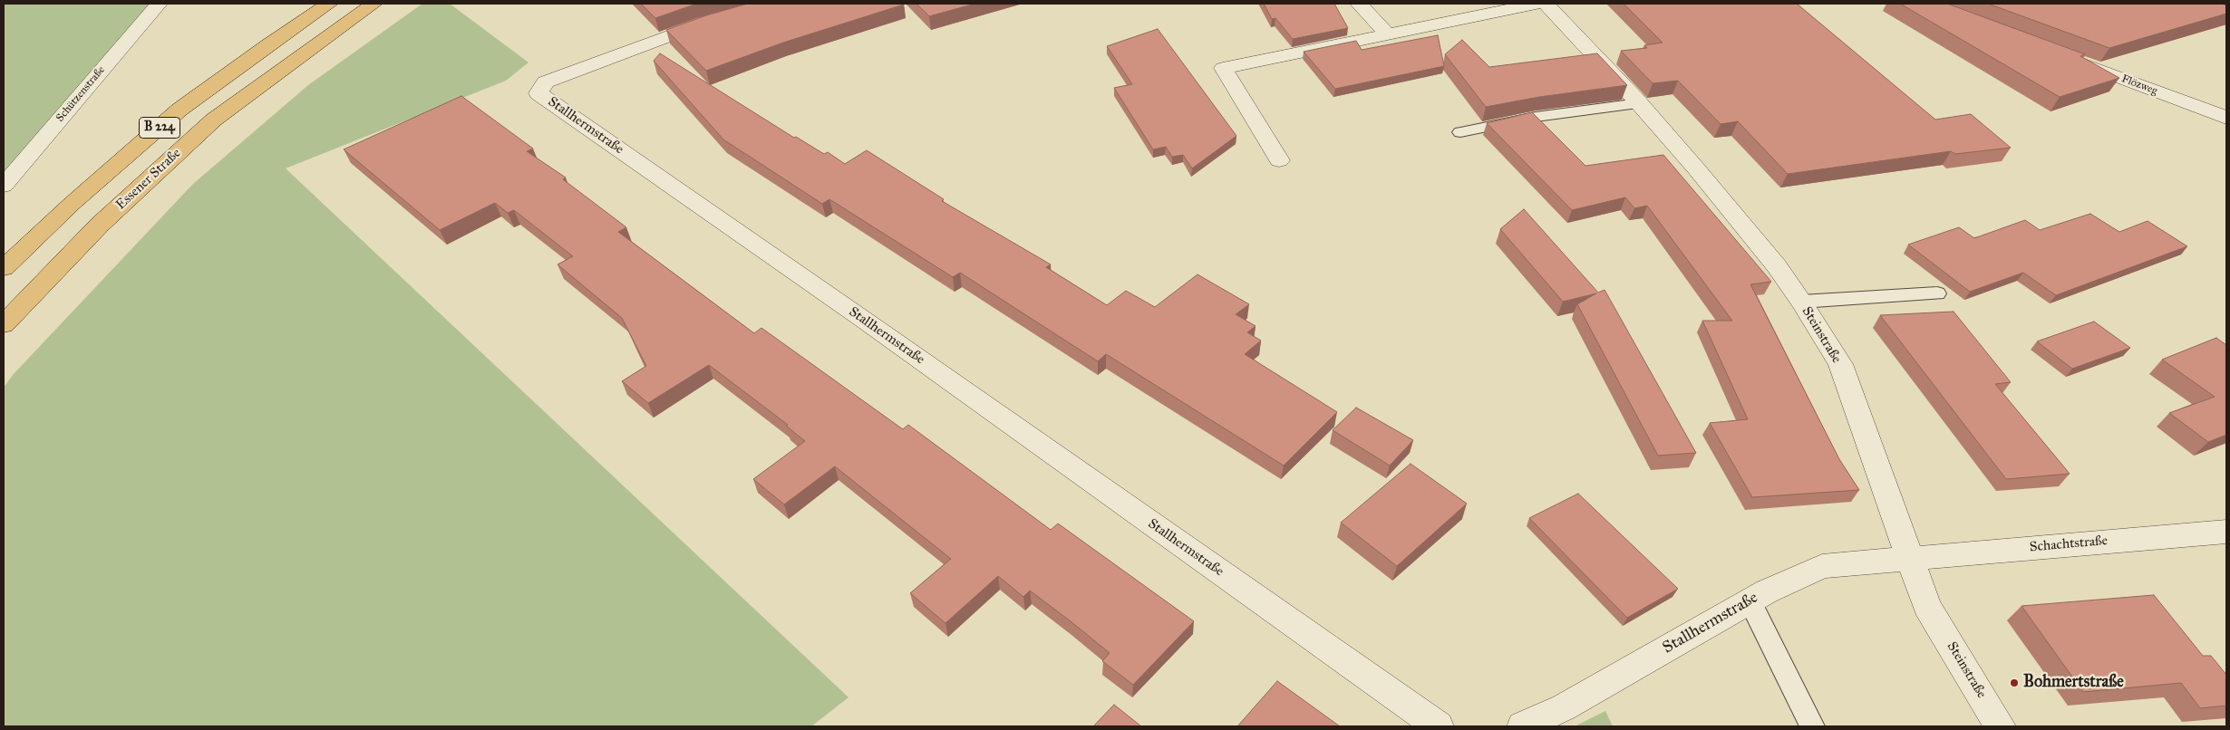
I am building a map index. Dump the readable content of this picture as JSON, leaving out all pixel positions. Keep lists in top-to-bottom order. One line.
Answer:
{"streets":{"main road":["B 224","Essener Straße"],"street":["Flözweg","Schützenstraße","Stallhermstraße","Steinstraße","Schachtstraße"]},"crossings":[["Stallhermstraße","Steinstraße"],["Stallhermstraße","Schachtstraße"],["Steinstraße","Schachtstraße"]],"places":["Bohmertstraße"]}
